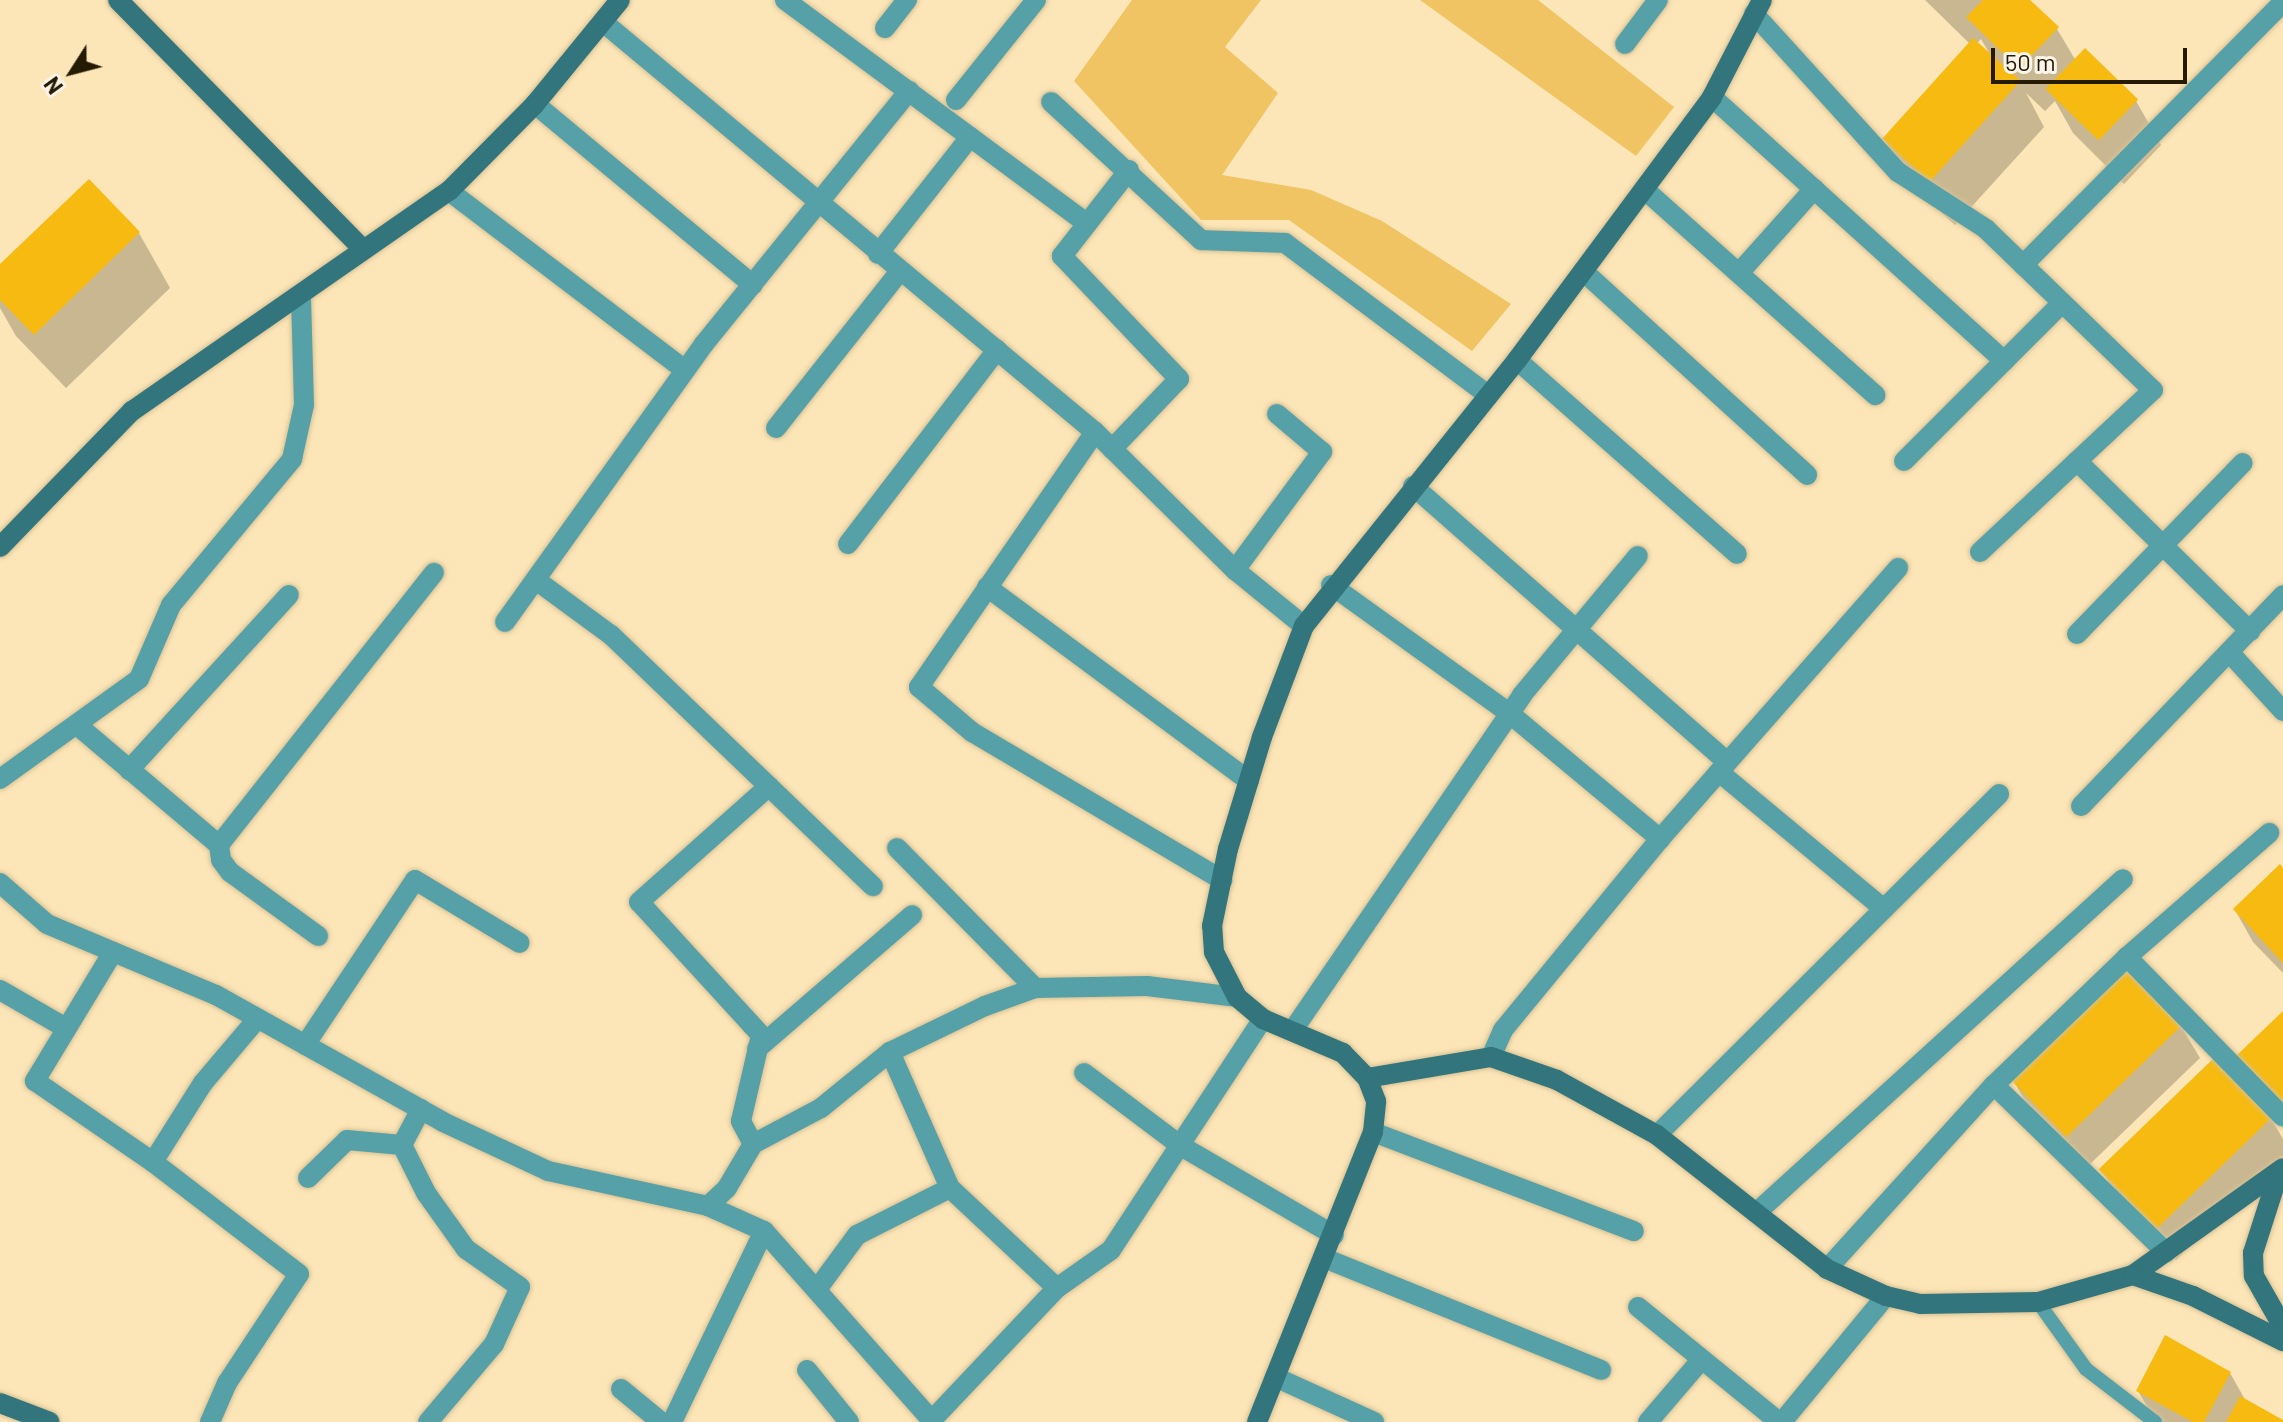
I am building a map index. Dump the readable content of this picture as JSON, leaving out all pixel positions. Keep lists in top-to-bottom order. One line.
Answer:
{"scale_bar":"50 m","north":"bottom left"}
